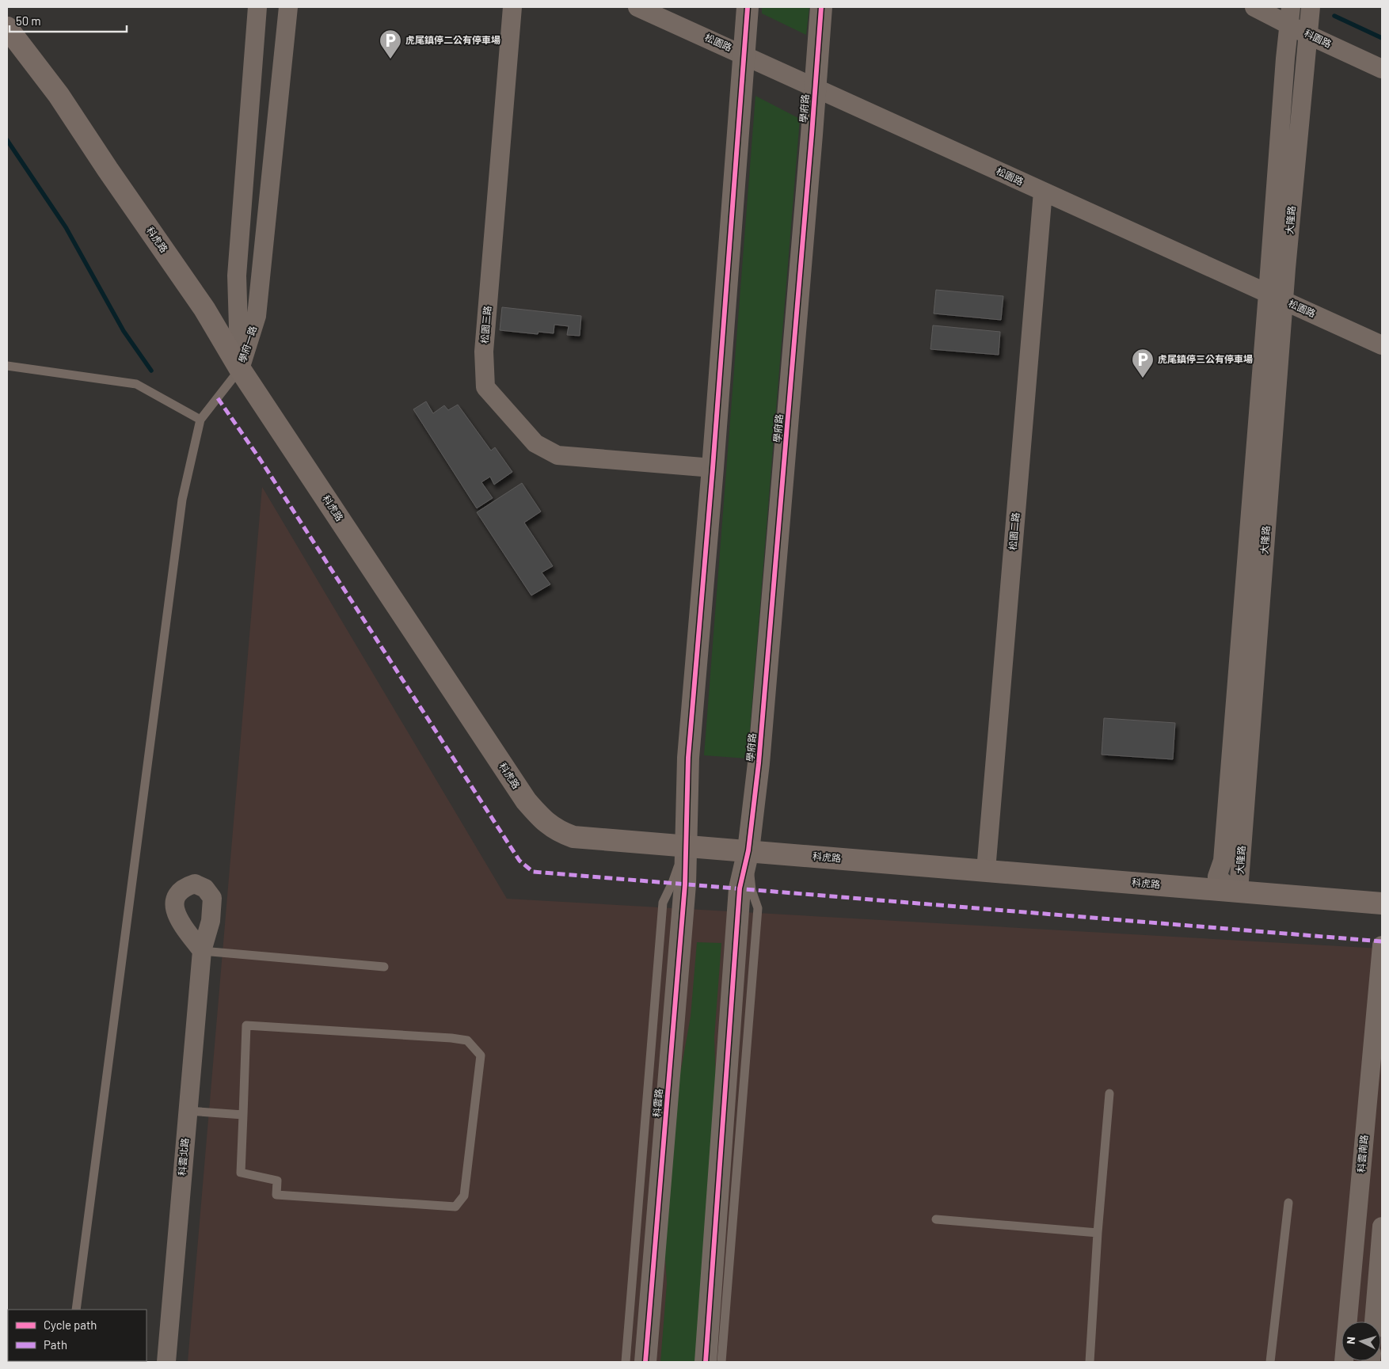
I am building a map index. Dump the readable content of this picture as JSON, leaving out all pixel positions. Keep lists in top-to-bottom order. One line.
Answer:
{"streets":{"main road":["科虎路"],"street":["科園路","松園路","學府路","大隆路","松園三路","學府一路","松園二路","科雲路","科雲南路","科雲北路"]},"crossings":[["科園路","大隆路"],["松園路","學府路"],["松園路","大隆路"],["松園路","松園二路"],["學府路","科虎路"],["大隆路","科虎路"],["科虎路","學府一路"],["科虎路","松園二路"],["科虎路","科雲路"]],"places":{"parking":["虎尾鎮停二公有停車場","虎尾鎮停三公有停車場"]},"legend":["Cycle path","Path"],"scale_bar":"50 m","north":"left"}
